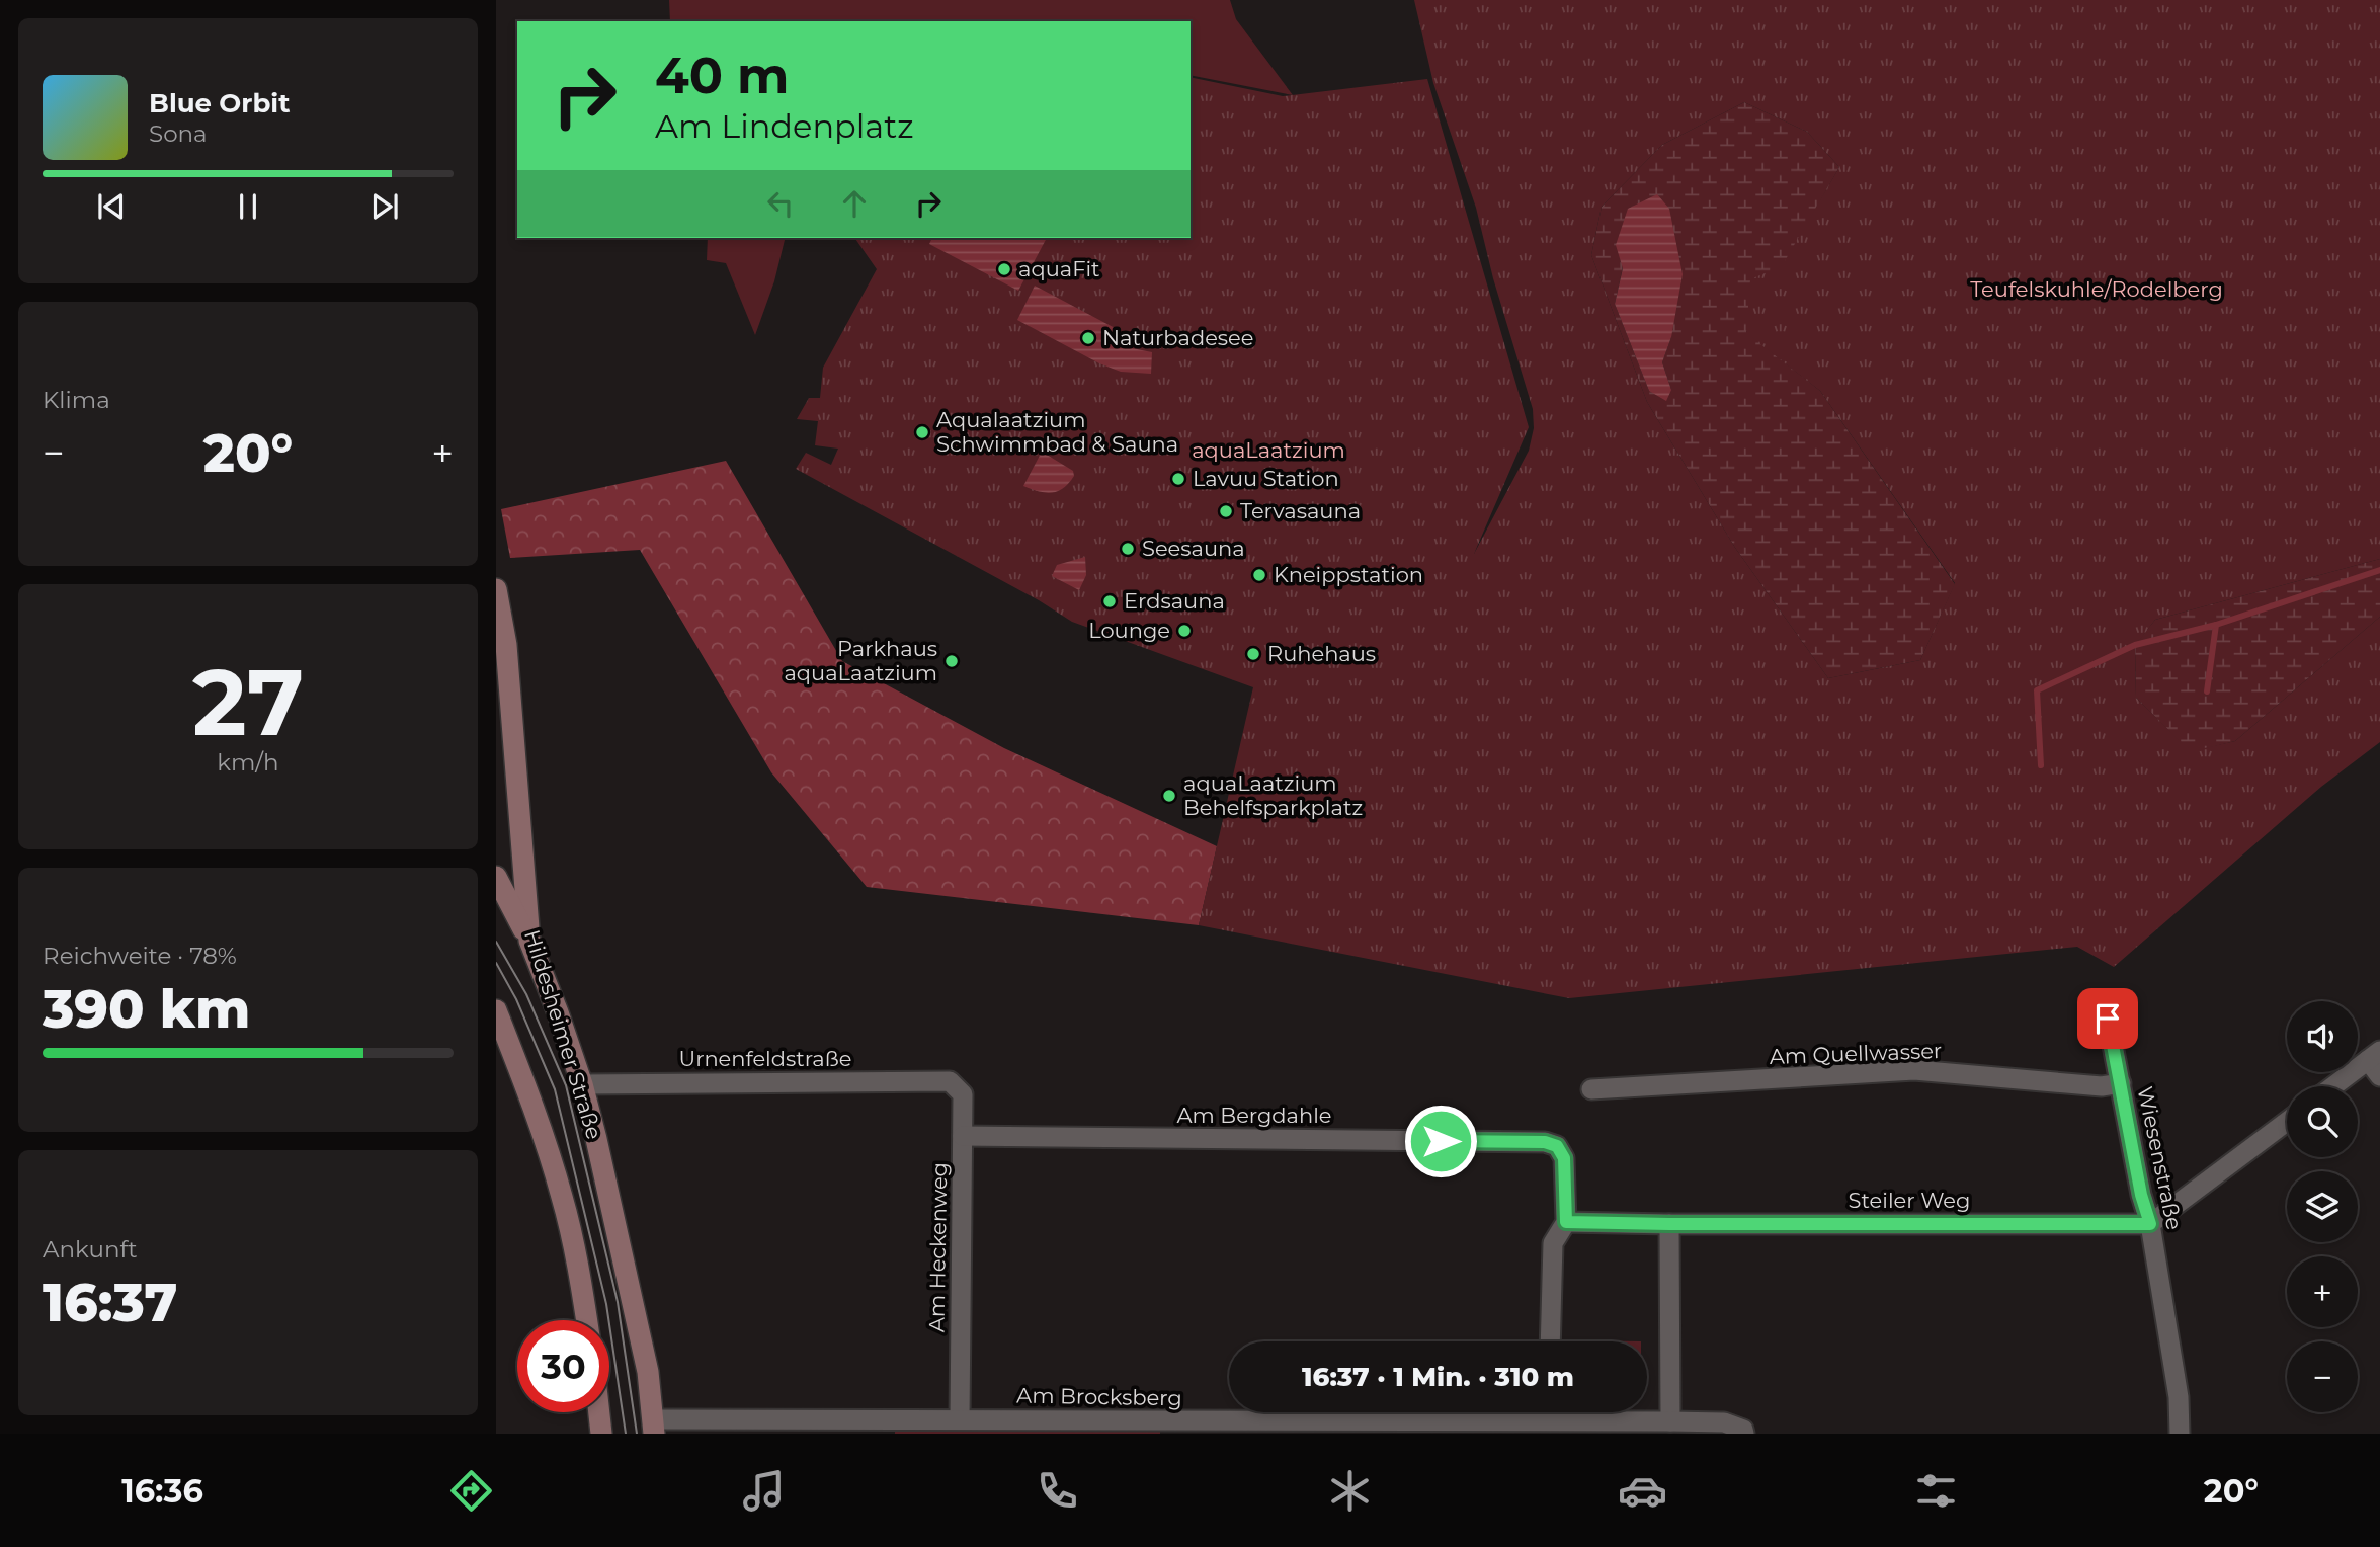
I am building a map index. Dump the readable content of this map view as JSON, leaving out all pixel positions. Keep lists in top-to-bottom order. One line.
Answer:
{"streets":{"main road":["Hildesheimer Straße"],"street":["Am Quellwasser","Urnenfeldstraße","Am Bergdahle","Wiesenstraße","Steiler Weg","Am Heckenweg","Am Brocksberg"]},"crossings":[["Hildesheimer Straße","Urnenfeldstraße"],["Hildesheimer Straße","Am Brocksberg"],["Am Quellwasser","Wiesenstraße"],["Urnenfeldstraße","Am Heckenweg"],["Am Bergdahle","Steiler Weg"],["Am Bergdahle","Am Heckenweg"],["Wiesenstraße","Steiler Weg"],["Am Heckenweg","Am Brocksberg"]],"parks":["Teufelskuhle/Rodelberg","aquaLaatzium"],"places":["aquaFit","Naturbadesee","Aqualaatzium Schwimmbad & Sauna","Lavuu Station","Tervasauna","Seesauna","Kneippstation","Erdsauna","Lounge","Ruhehaus","Parkhaus aquaLaatzium","aquaLaatzium Behelfsparkplatz"],"page":{"turn":["40 m","Am Lindenplatz"],"song":["Blue Orbit","Sona"],"tile":["Klima",["27","km/h"],["Reichweite · 78%","390 km"],["Ankunft","16:37"]],"heat":["−","20°","+"],"map_buttons":["+","−"],"limit":"30","trip":"16:37 · 1 Min. · 310 m","tabs":["16:36","20°"]}}
